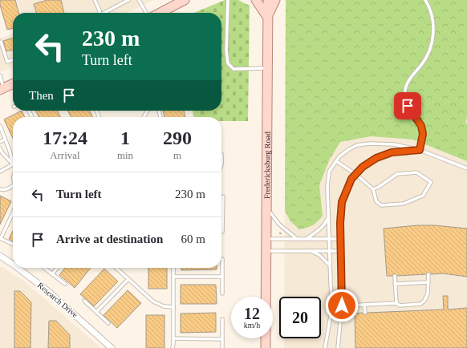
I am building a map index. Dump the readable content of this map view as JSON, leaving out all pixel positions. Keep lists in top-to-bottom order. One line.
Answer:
{"streets":{"main road":["Fredericksburg Road"],"street":["Research Drive"]},"page":{"turn":["230 m","Turn left"],"then":"Then","eta":["17:24","Arrival","1","min","290","m"],"list":[{"name":"Turn left","value":"230 m"},{"name":"Arrive at destination","value":"60 m"}],"speed":"12 km/h","limit":"20"}}
